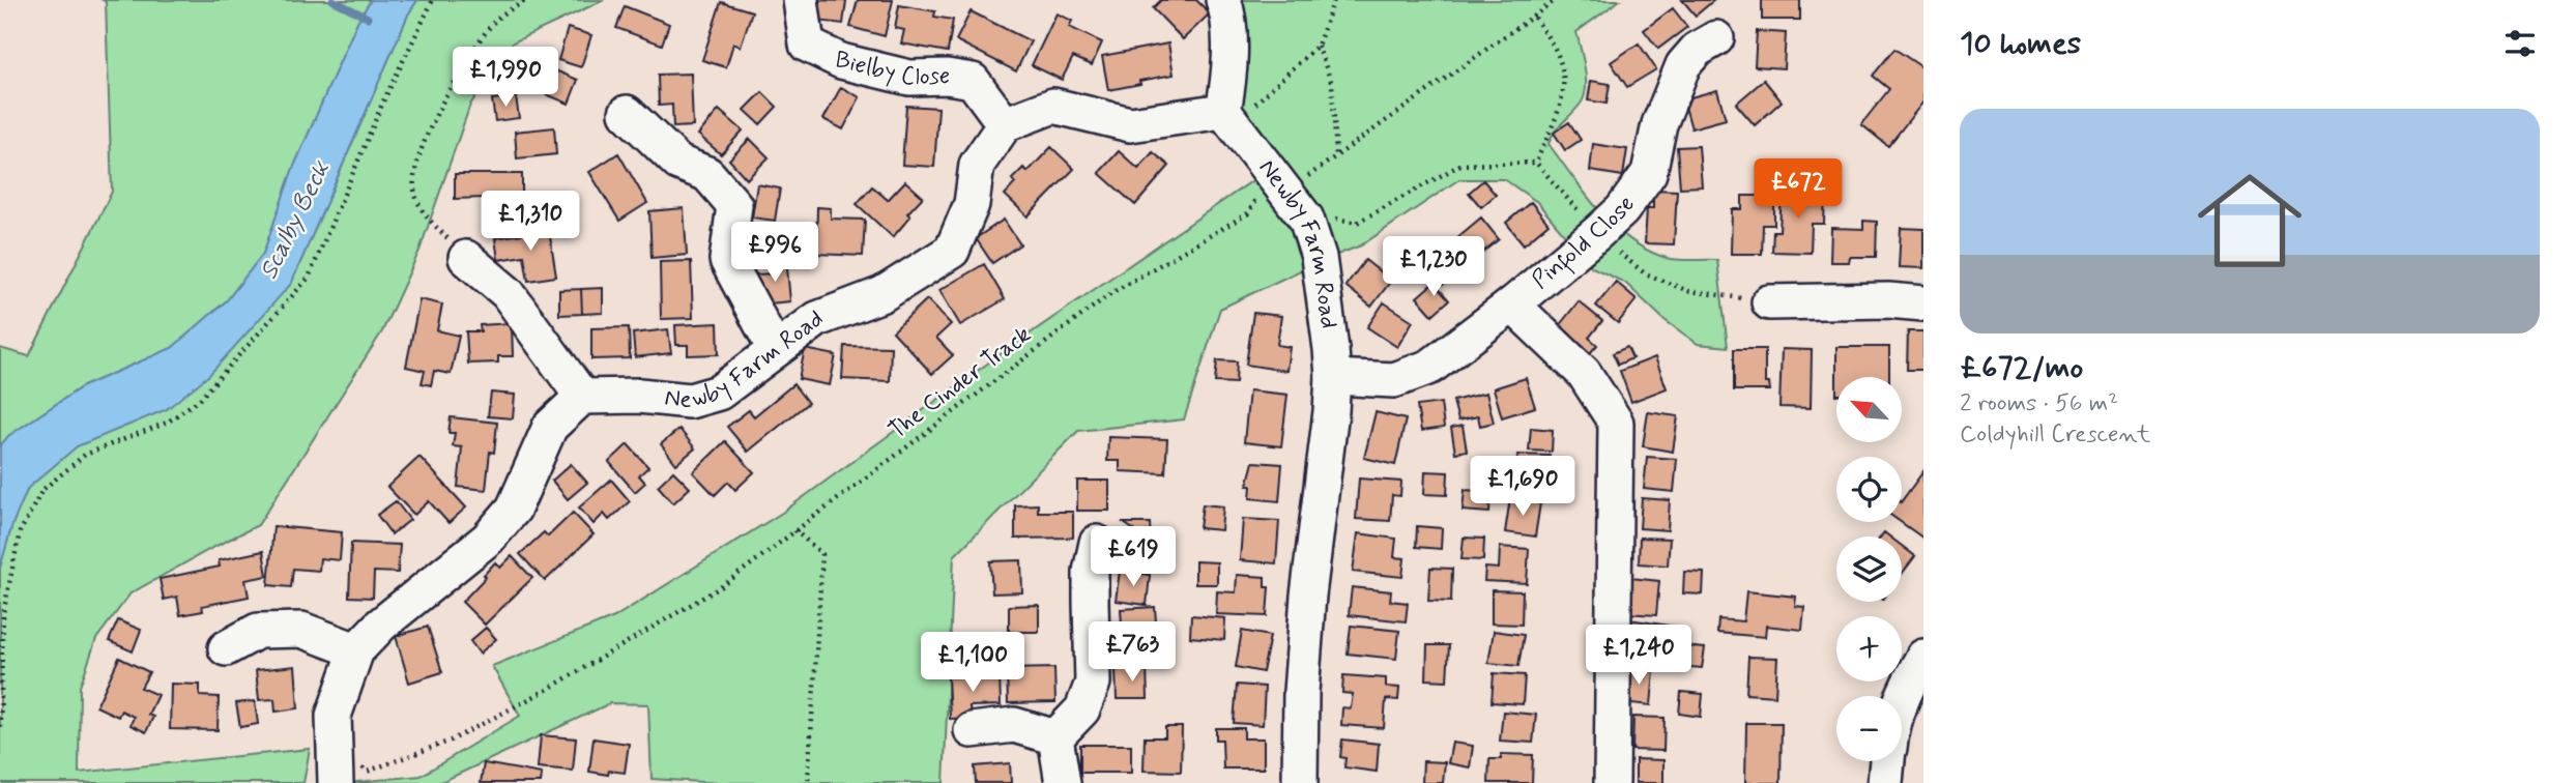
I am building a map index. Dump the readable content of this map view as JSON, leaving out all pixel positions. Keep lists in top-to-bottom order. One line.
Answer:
{"streets":{"street":["Bielby Close","Pinfold Close","Newby Farm Road"],"path":["The Cinder Track"]},"crossings":[["Bielby Close","Newby Farm Road"],["Pinfold Close","Newby Farm Road"],["Newby Farm Road","The Cinder Track"]],"water":["Scalby Beck"],"north":"top left","page":{"heading":"10 homes","price":["£1,990","£672","£1,310","£996","£1,230","£1,690","£619","£763","£1,240","£1,100"],"list":[{"name":"£672/mo","note":"2 rooms · 56 m² · Coldyhill Crescent"}],"map_buttons":["+","−"]}}
